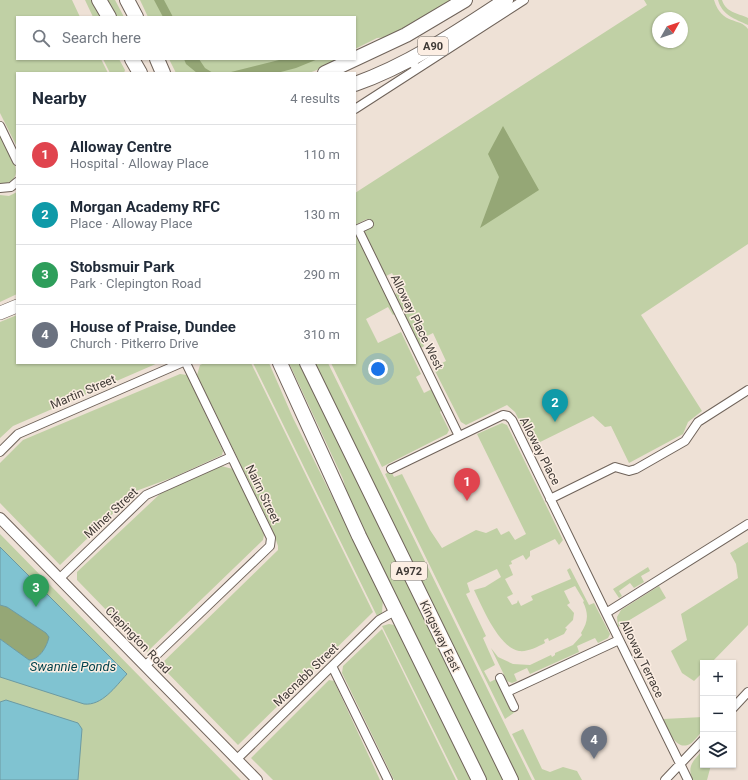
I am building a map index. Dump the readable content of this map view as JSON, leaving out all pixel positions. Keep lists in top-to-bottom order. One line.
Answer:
{"streets":{"highway":["A90","A972","Kingsway East"],"street":["Alloway Place West","Martin Street","Alloway Place","Nairn Street","Milner Street","Clepington Road","Alloway Terrace","Macnabb Street"]},"crossings":[["Alloway Place West","Alloway Place"],["Alloway Place","Alloway Terrace"],["Nairn Street","Milner Street"],["Nairn Street","Clepington Road"],["Milner Street","Clepington Road"],["A972","Macnabb Street"],["Clepington Road","Macnabb Street"]],"water":["Swannie Ponds"],"north":"top right","page":{"search":"Search here","heading":["Nearby","4 results"],"list":[{"mark":"1","name":"Alloway Centre","note":"Hospital · Alloway Place","value":"110 m"},{"mark":"2","name":"Morgan Academy RFC","note":"Place · Alloway Place","value":"130 m"},{"mark":"3","name":"Stobsmuir Park","note":"Park · Clepington Road","value":"290 m"},{"mark":"4","name":"House of Praise, Dundee","note":"Church · Pitkerro Drive","value":"310 m"}],"pins":["2","1","3","4"],"map_buttons":["+","−"]}}
